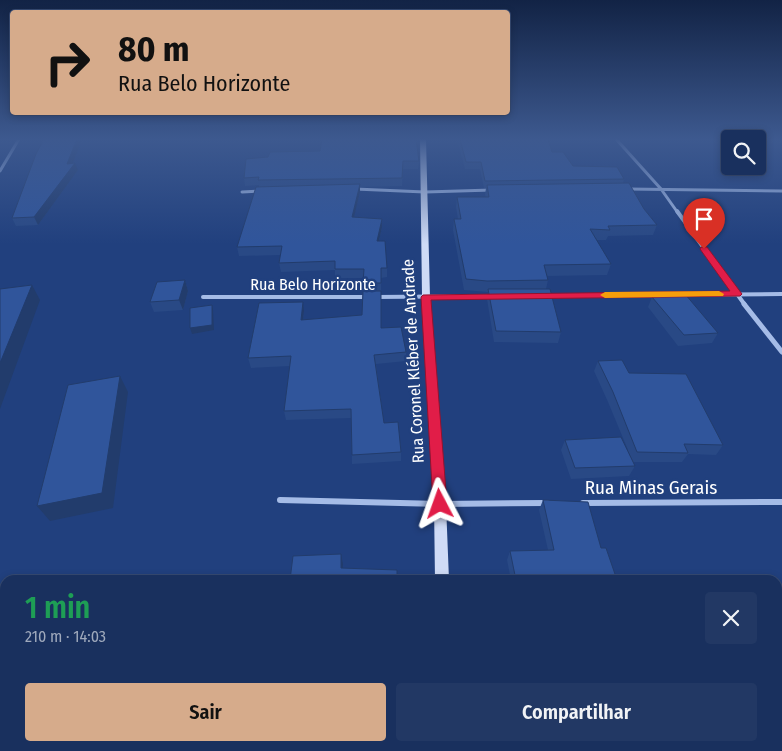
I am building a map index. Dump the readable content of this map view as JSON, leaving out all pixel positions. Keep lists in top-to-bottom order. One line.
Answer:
{"streets":{"main road":["Rua Coronel Kléber de Andrade"],"street":["Rua Belo Horizonte","Rua Minas Gerais"]},"crossings":[["Rua Belo Horizonte","Rua Coronel Kléber de Andrade"]],"page":{"turn":["80 m","Rua Belo Horizonte"],"heading":["1 min","210 m · 14:03"],"buttons":["Sair","Compartilhar"]}}
